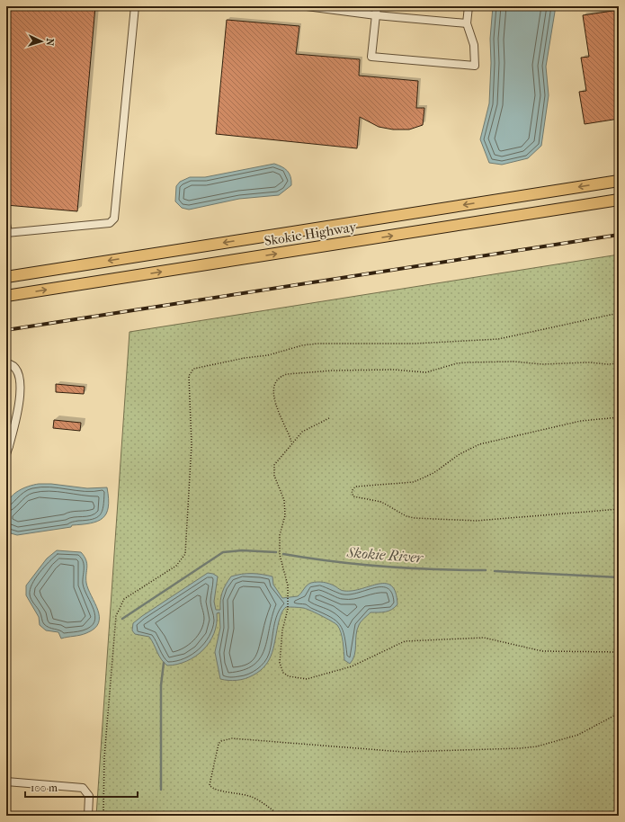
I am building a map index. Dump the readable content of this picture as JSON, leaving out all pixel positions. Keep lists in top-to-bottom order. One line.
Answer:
{"streets":{"highway":["Skokie Highway"]},"water":["Skokie River"],"scale_bar":"100 m","north":"right"}
